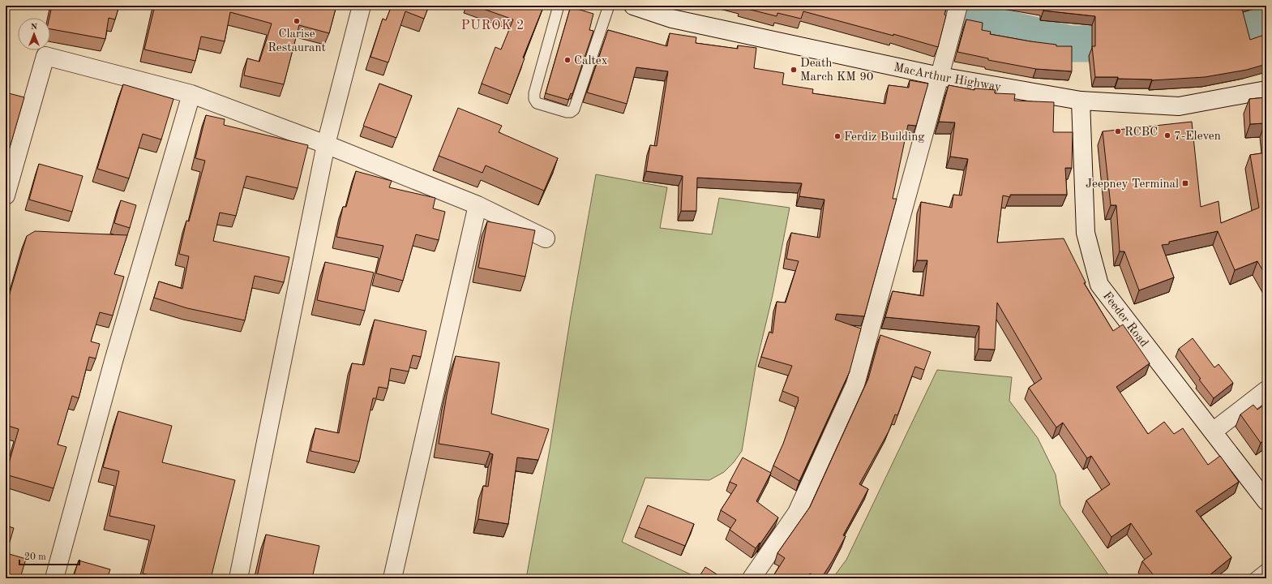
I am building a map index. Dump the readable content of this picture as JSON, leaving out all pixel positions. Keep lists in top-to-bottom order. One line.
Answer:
{"streets":{"street":["MacArthur Highway","Feeder Road"]},"crossings":[["MacArthur Highway","Feeder Road"]],"districts":["PUROK 2"],"places":{"other":["Clarise Restaurant","Caltex","Death March KM 90","RCBC","7-Eleven","Ferdiz Building"],"transit":["Jeepney Terminal"]},"scale_bar":"20 m","north":"top"}
